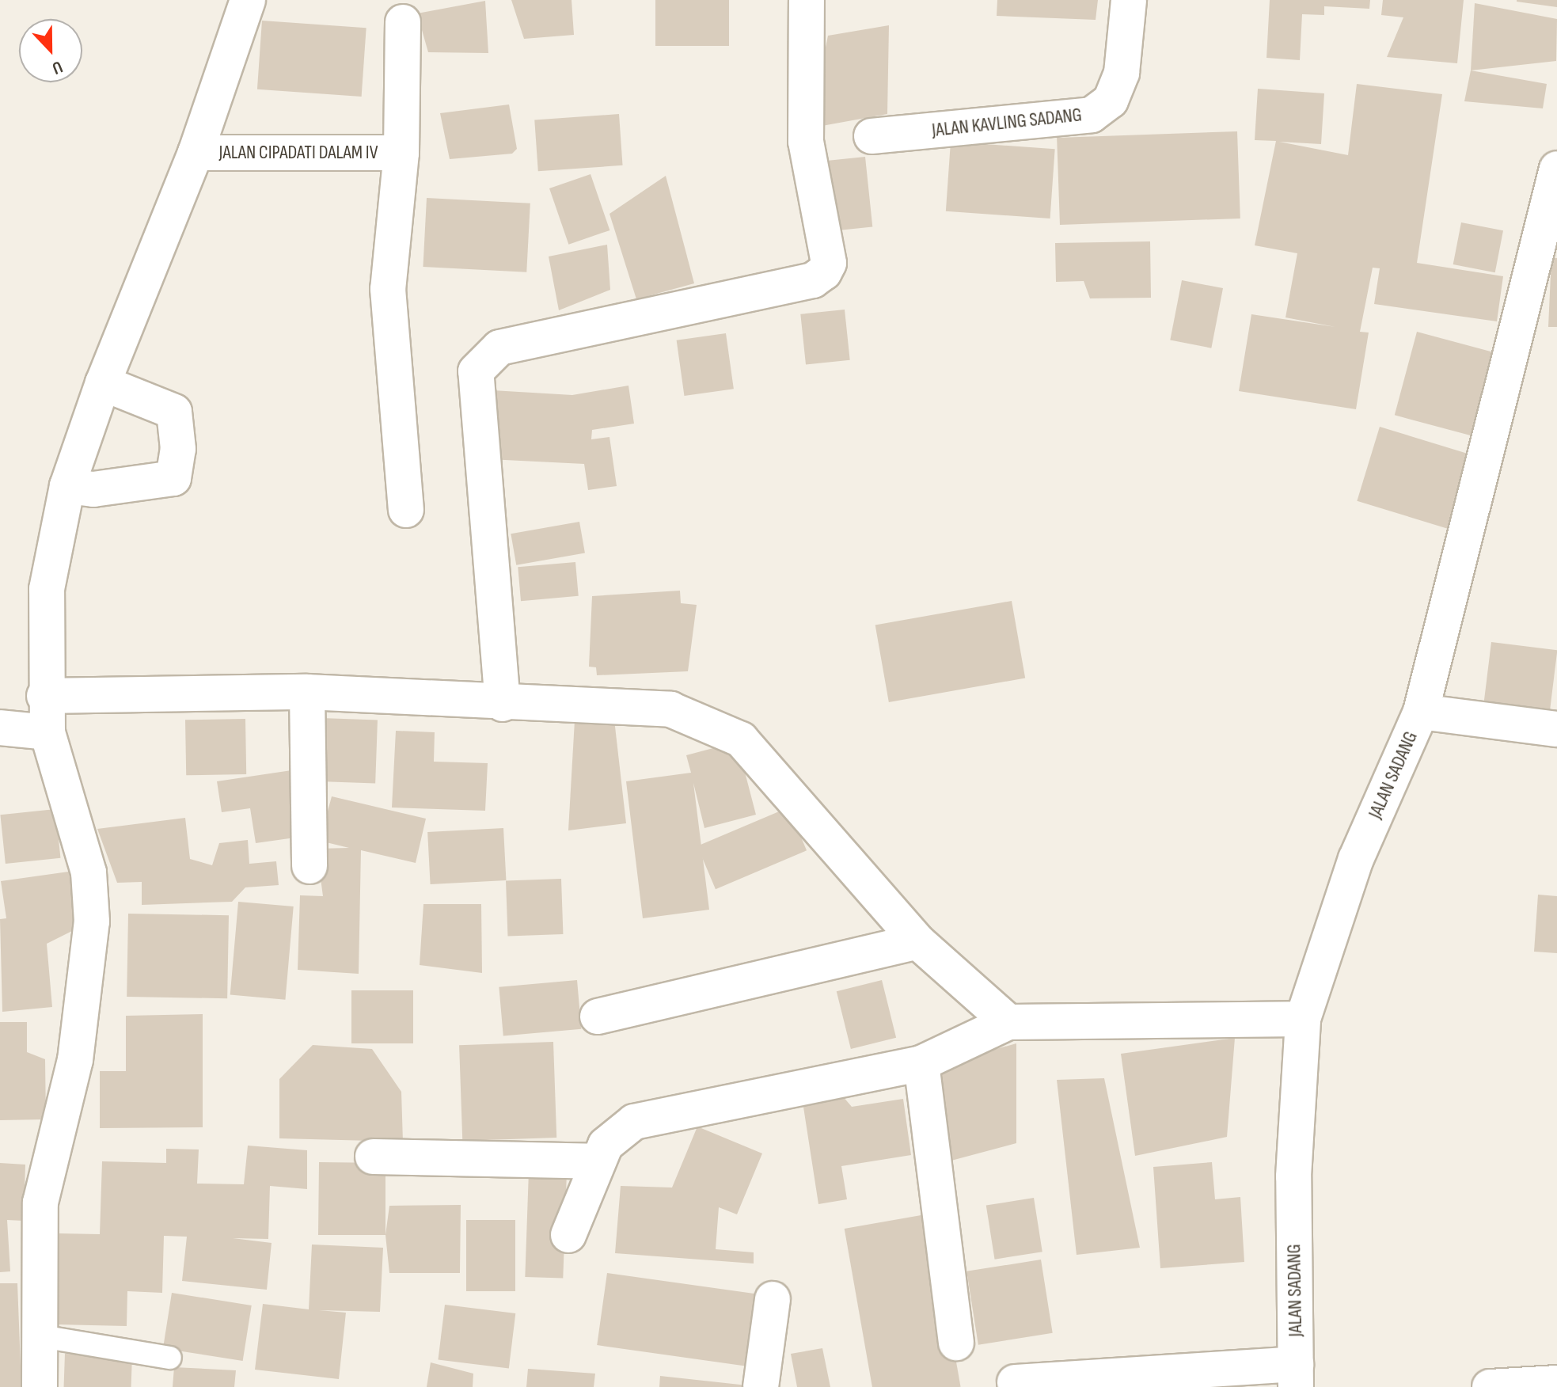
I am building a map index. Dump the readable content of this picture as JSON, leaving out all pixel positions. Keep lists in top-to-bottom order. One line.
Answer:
{"streets":{"street":["JALAN KAVLING SADANG","JALAN CIPADATI DALAM IV","JALAN SADANG"]},"north":"bottom"}
